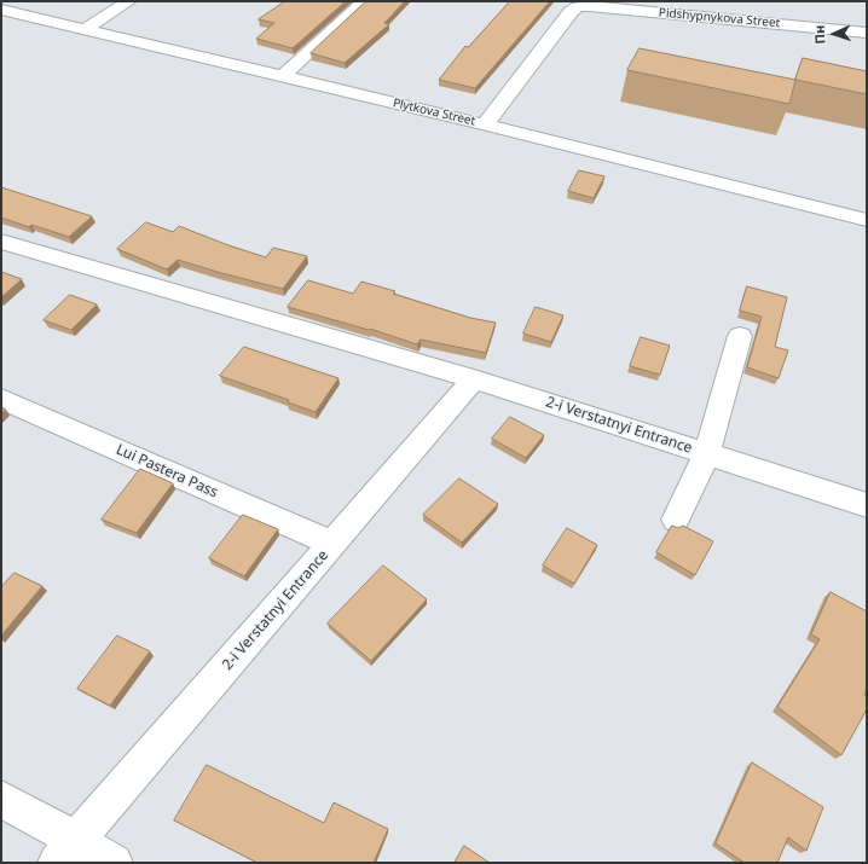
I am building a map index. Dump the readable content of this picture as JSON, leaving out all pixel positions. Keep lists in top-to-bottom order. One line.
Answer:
{"streets":{"street":["Pidshypnykova Street","Plytkova Street","2-i Verstatnyi Entrance","Lui Pastera Pass"]},"crossings":[["Pidshypnykova Street","Plytkova Street"],["2-i Verstatnyi Entrance","Lui Pastera Pass"]],"north":"left"}
